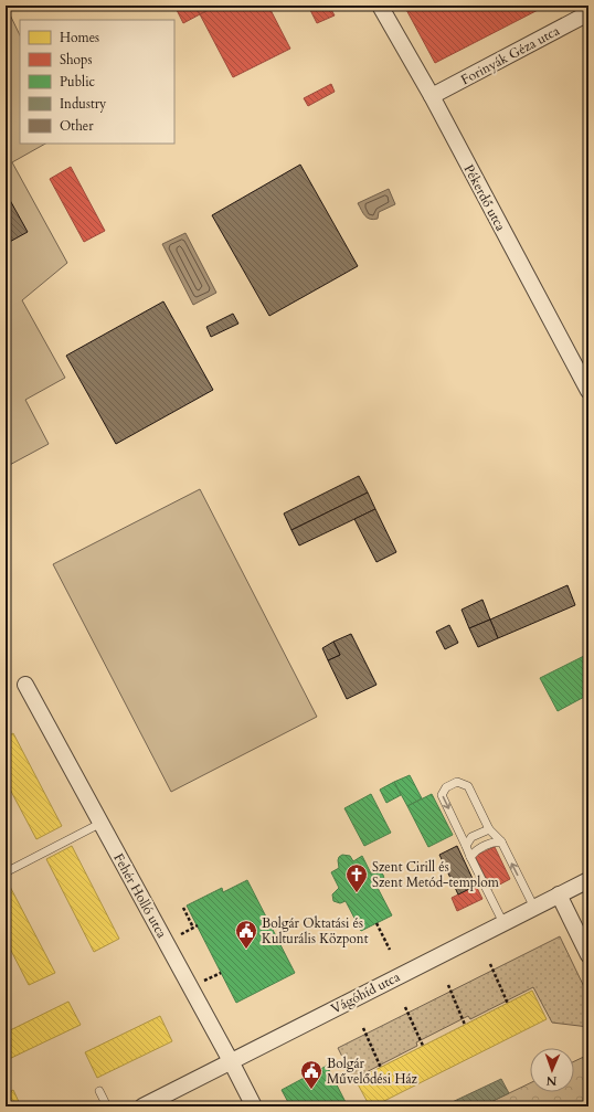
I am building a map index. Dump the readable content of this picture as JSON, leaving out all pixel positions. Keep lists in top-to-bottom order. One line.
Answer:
{"streets":{"street":["Forinyák Géza utca","Pékerdő utca","Fehér Holló utca","Vágóhíd utca"]},"crossings":[["Forinyák Géza utca","Pékerdő utca"],["Fehér Holló utca","Vágóhíd utca"]],"places":{"church":["Szent Cirill és Szent Metód-templom"],"public building":["Bolgár Oktatási és Kulturális Központ","Bolgár Művelődési Ház"]},"legend":["Homes","Shops","Public","Industry","Other"],"north":"bottom"}
